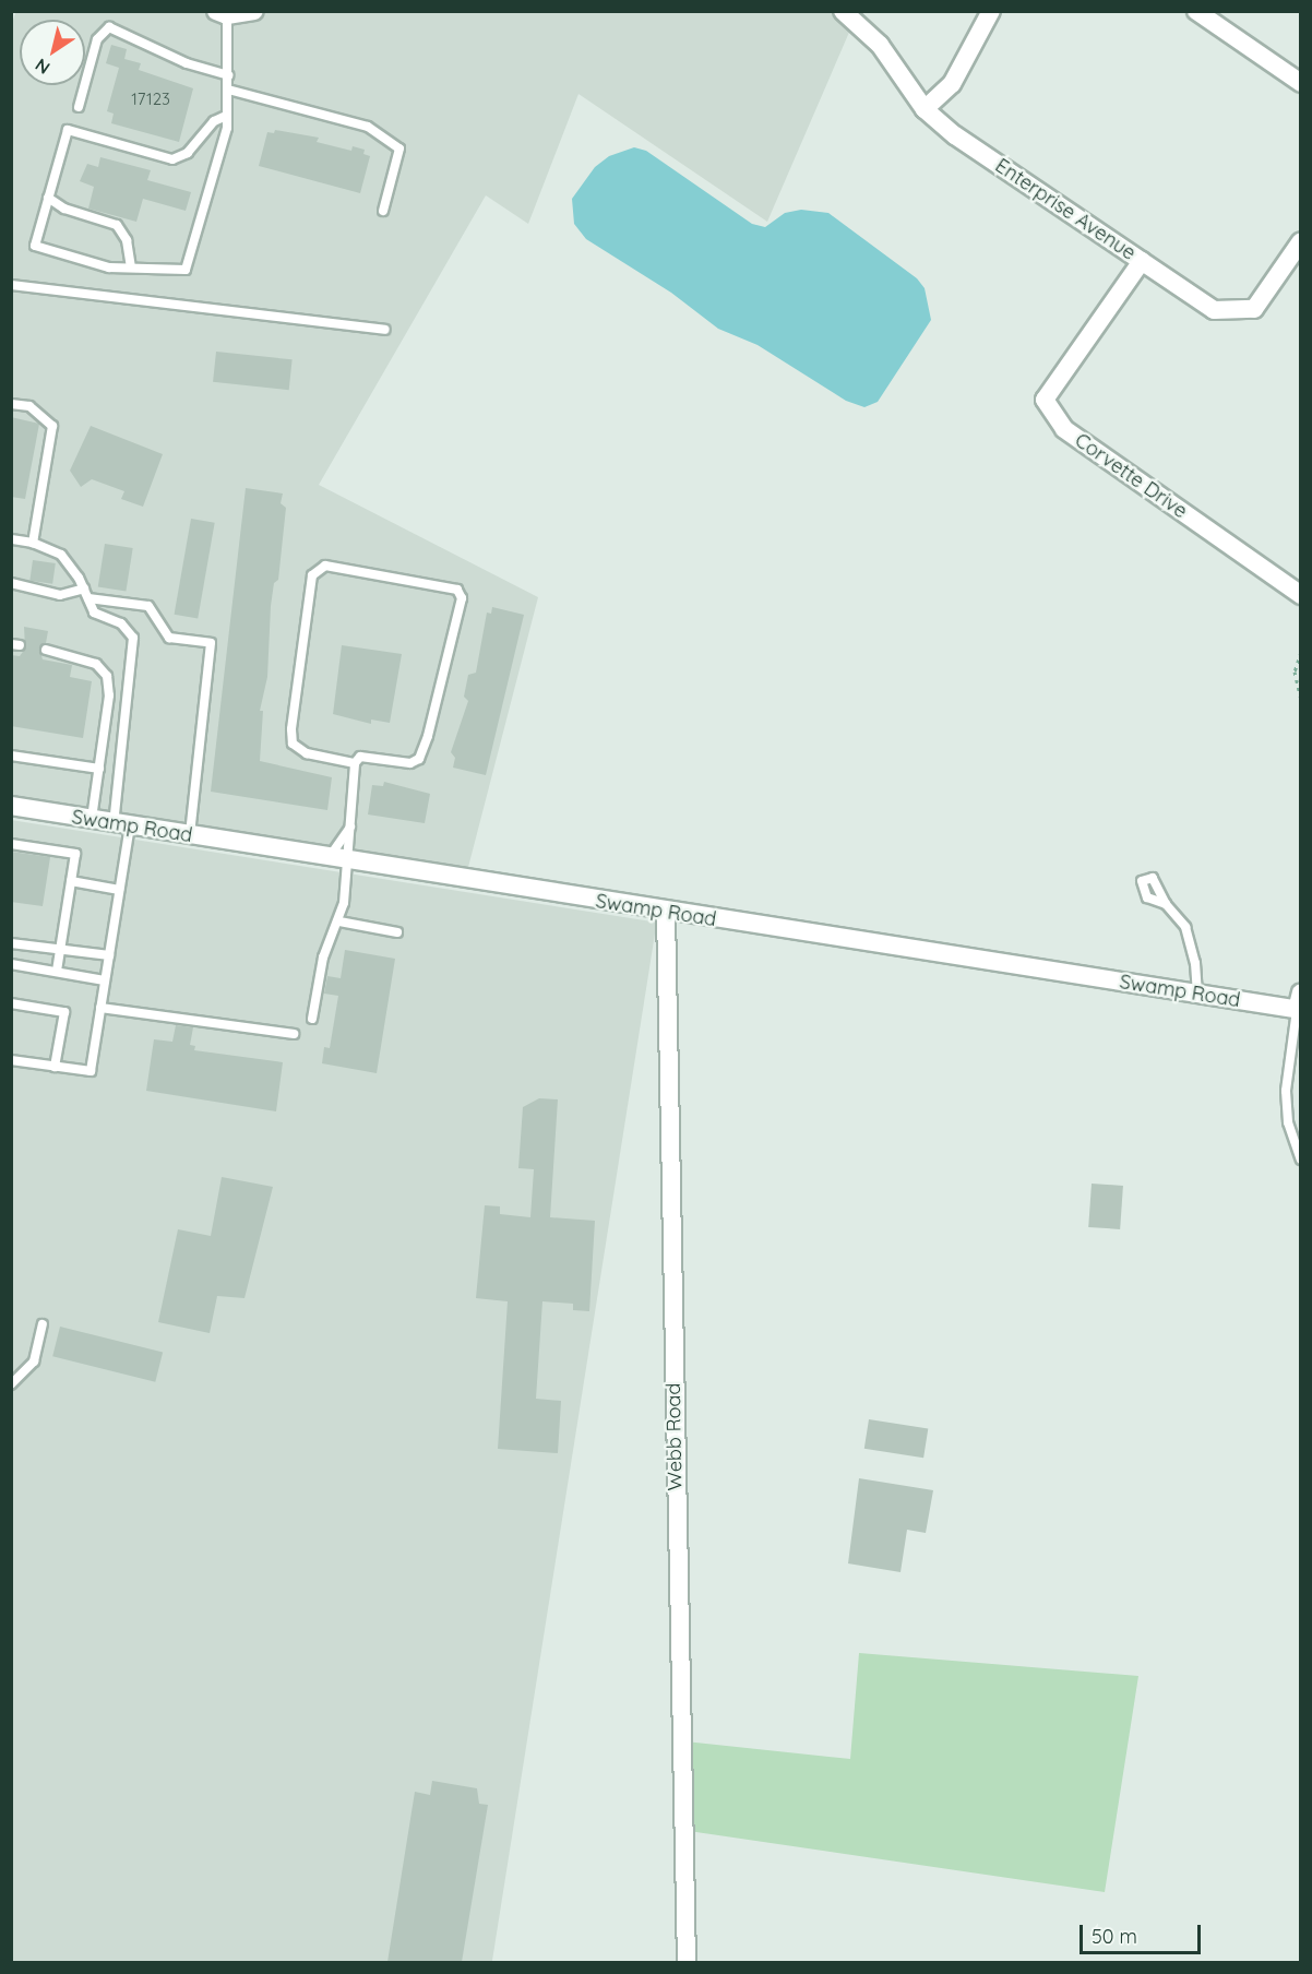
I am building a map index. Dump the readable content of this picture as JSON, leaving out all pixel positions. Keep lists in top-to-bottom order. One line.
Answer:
{"streets":{"street":["Enterprise Avenue","Corvette Drive","Swamp Road","Webb Road"]},"crossings":[["Enterprise Avenue","Corvette Drive"],["Swamp Road","Webb Road"]],"house_numbers":["17123"],"scale_bar":"50 m","north":"bottom left"}
